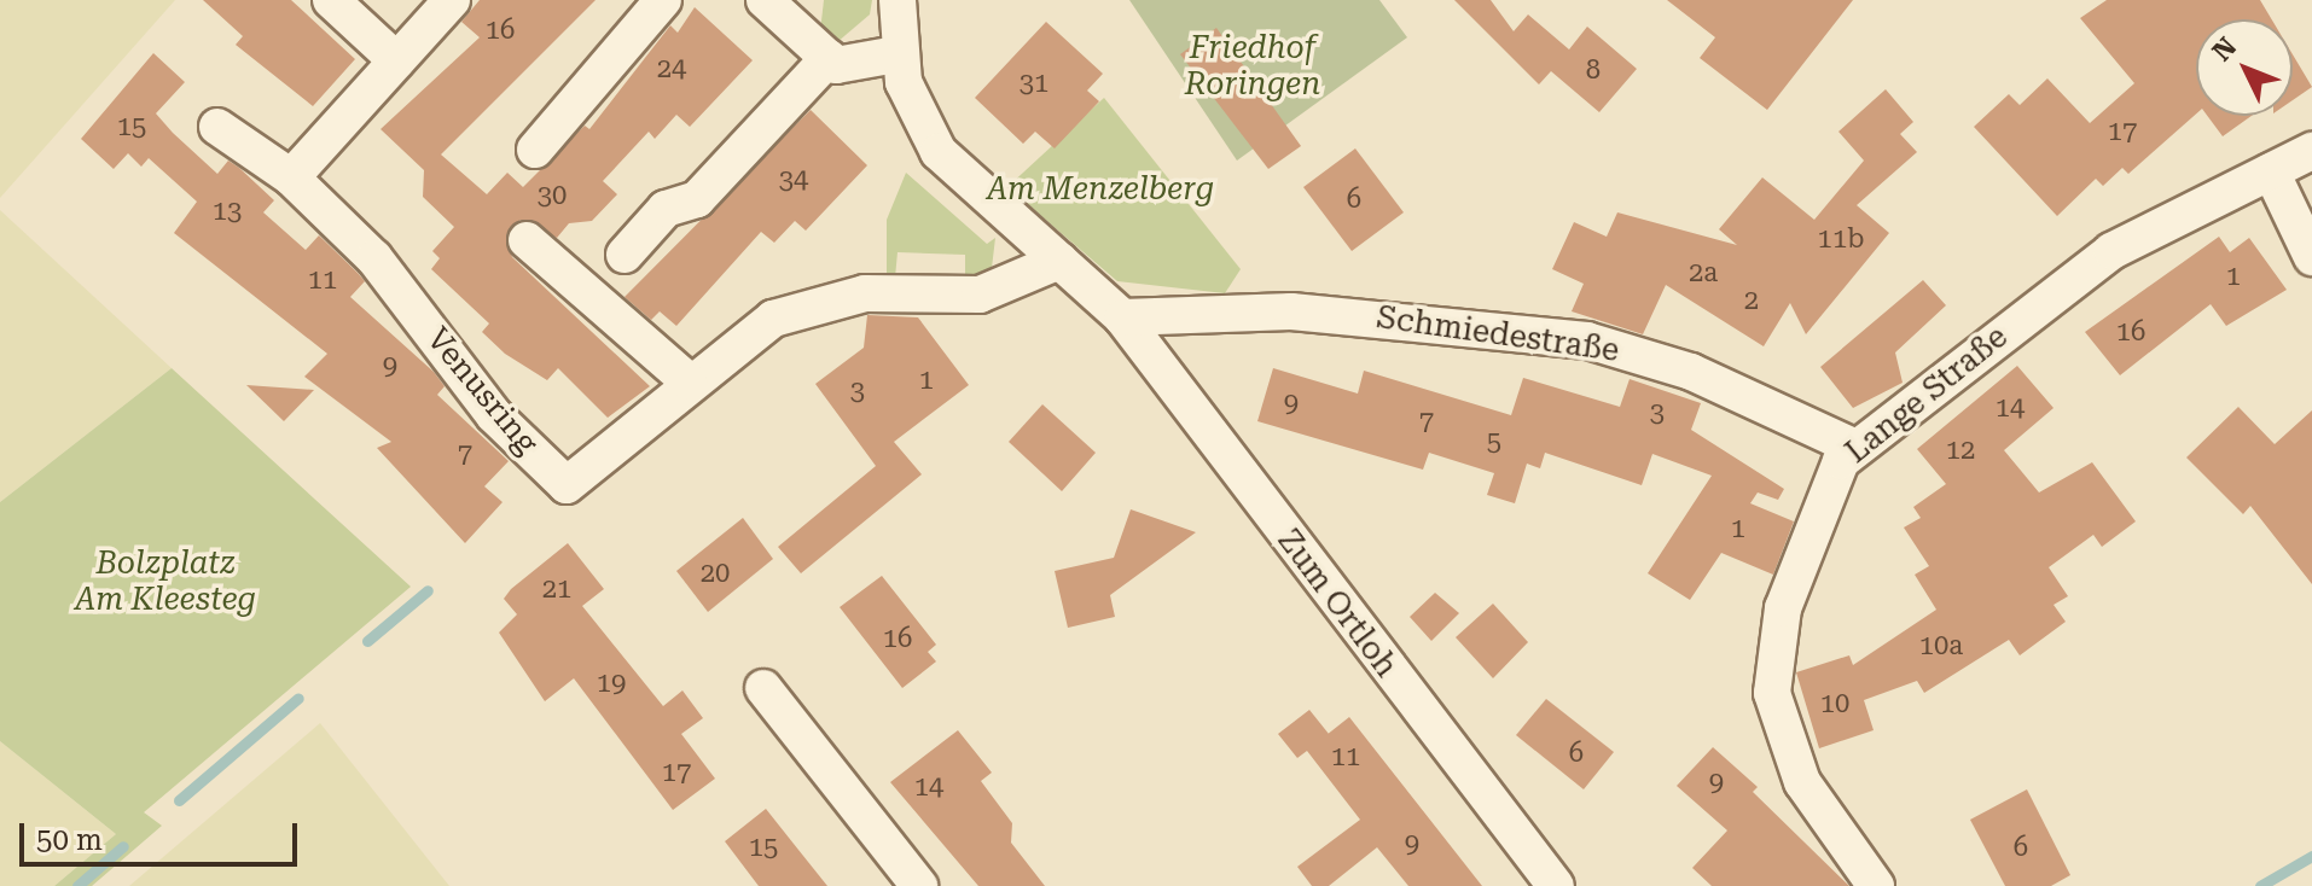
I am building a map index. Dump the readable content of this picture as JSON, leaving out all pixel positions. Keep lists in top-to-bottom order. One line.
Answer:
{"streets":{"street":["Schmiedestraße","Venusring","Lange Straße","Zum Ortloh"]},"crossings":[["Schmiedestraße","Lange Straße"],["Schmiedestraße","Zum Ortloh"]],"parks":["Friedhof Roringen","Am Menzelberg","Bolzplatz Am Kleesteg"],"house_numbers":["16","24","8","31","15","17","34","30","6","13","11b","2a","1","11","2","16","9","1","3","9","14","3","7","5","12","7","1","20","21","16","10a","19","10","6","11","17","9","14","9","15","6"],"scale_bar":"50 m","north":"top left"}
